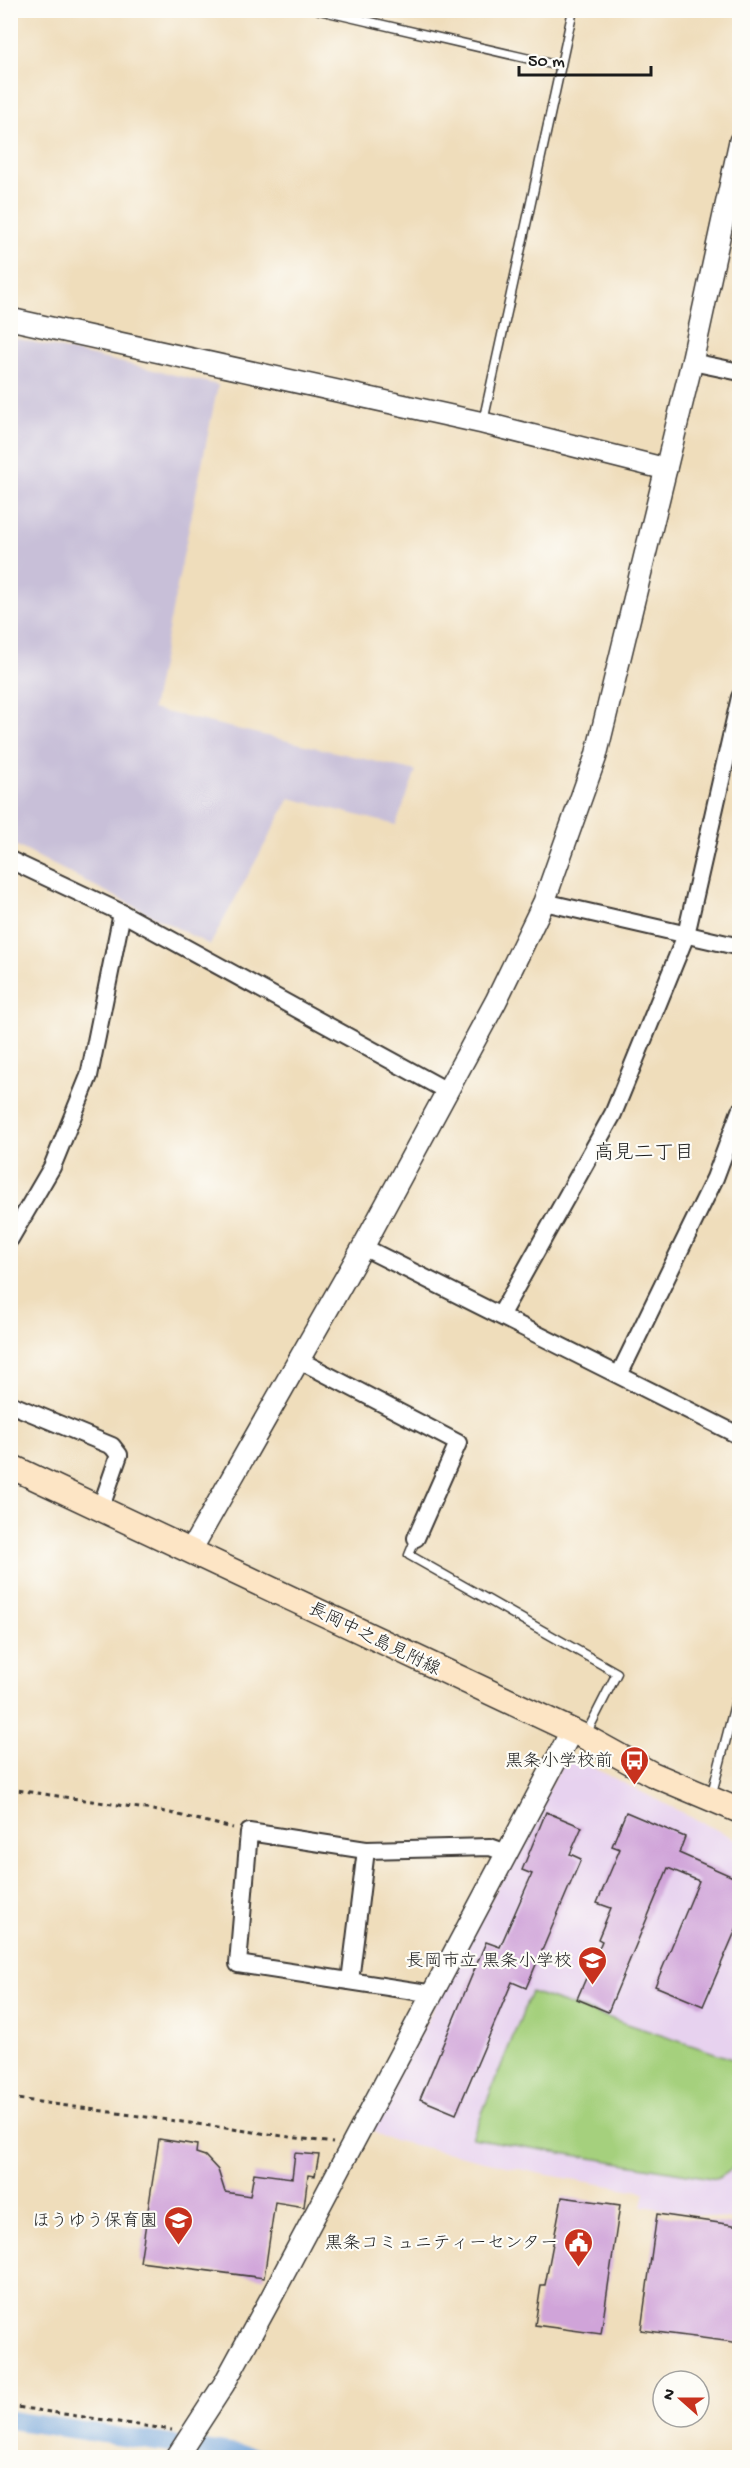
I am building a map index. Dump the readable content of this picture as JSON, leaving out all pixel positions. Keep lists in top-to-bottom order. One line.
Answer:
{"streets":{"main road":["長岡中之島見附線"]},"districts":["高見二丁目"],"places":{"bus stop":["黒条小学校前"],"school or university":["長岡市立 黒条小学校","ほうゆう保育園"],"public building":["黒条コミュニティーセンター"]},"scale_bar":"50 m","north":"left"}
